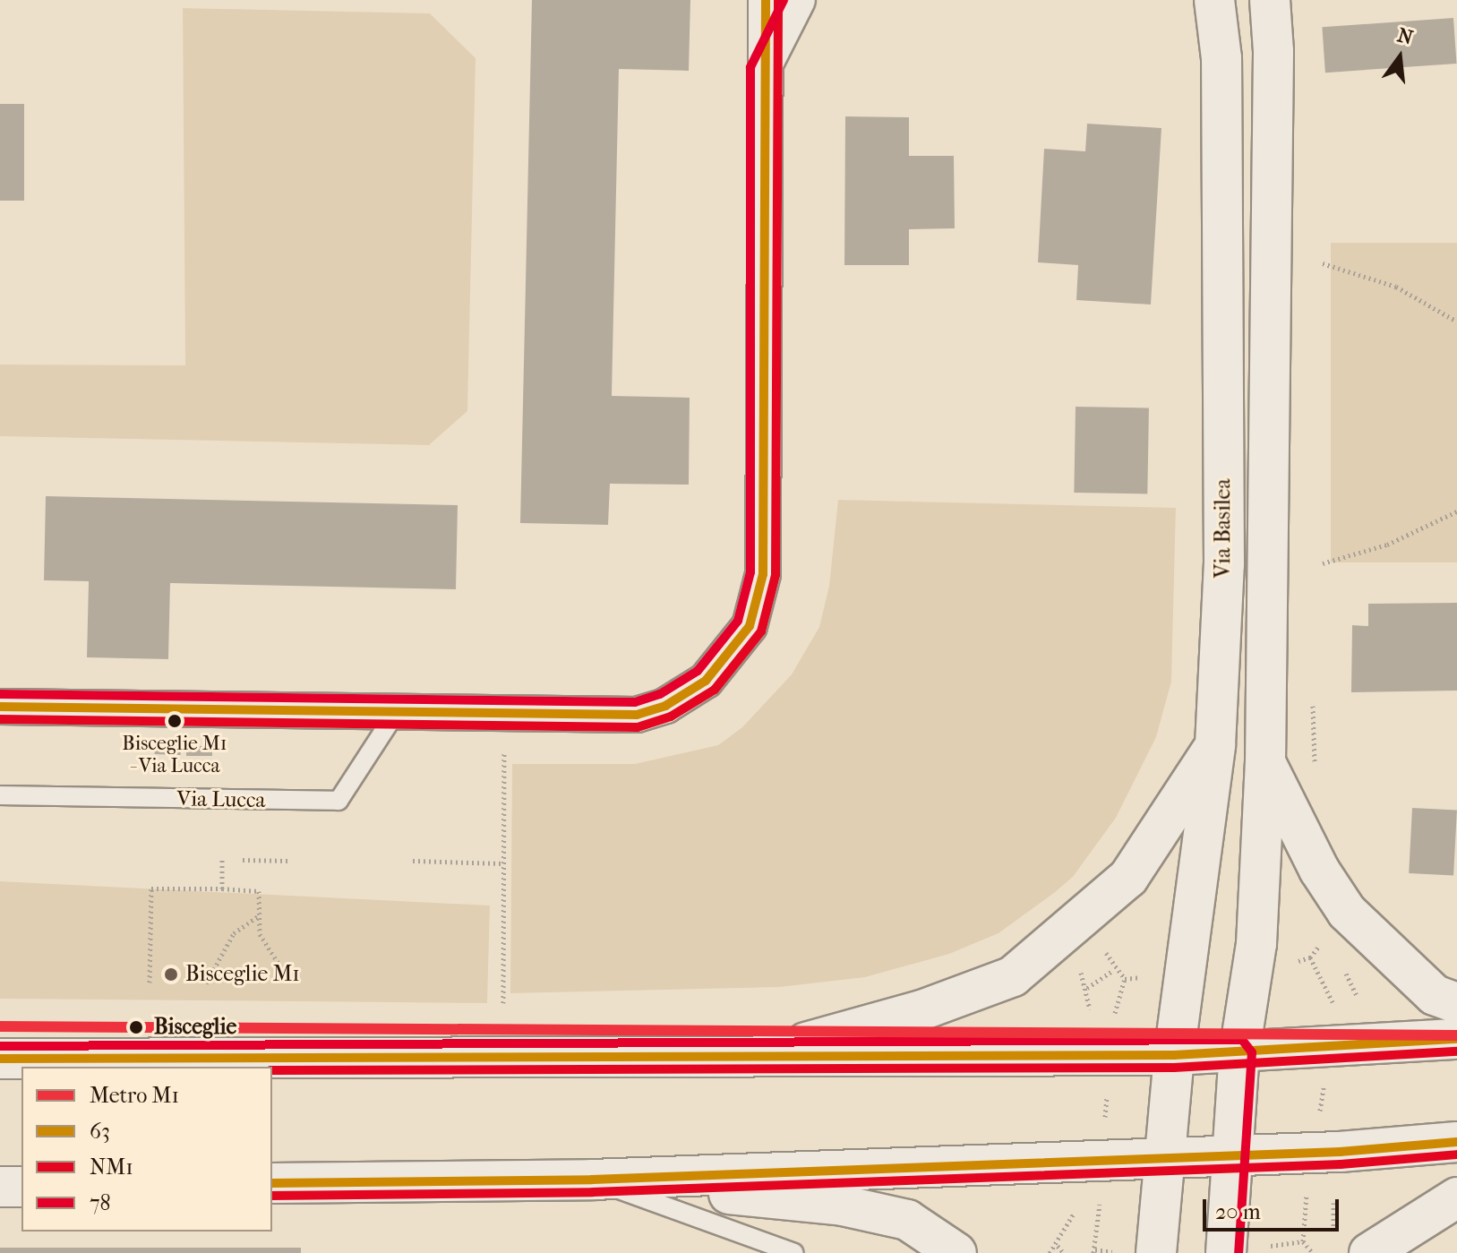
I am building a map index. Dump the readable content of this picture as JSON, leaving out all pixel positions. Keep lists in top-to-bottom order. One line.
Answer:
{"streets":{"main road":["Via Basilea"],"lane":["Via Lucca"]},"places":["Bisceglie M1 - Via Lucca","Bisceglie M1","Bisceglie"],"lines":["transit line 63","transit line NM1","transit line 78","metro line M1"],"legend":["Metro M1","63","NM1","78"],"scale_bar":"20 m","north":"top"}
